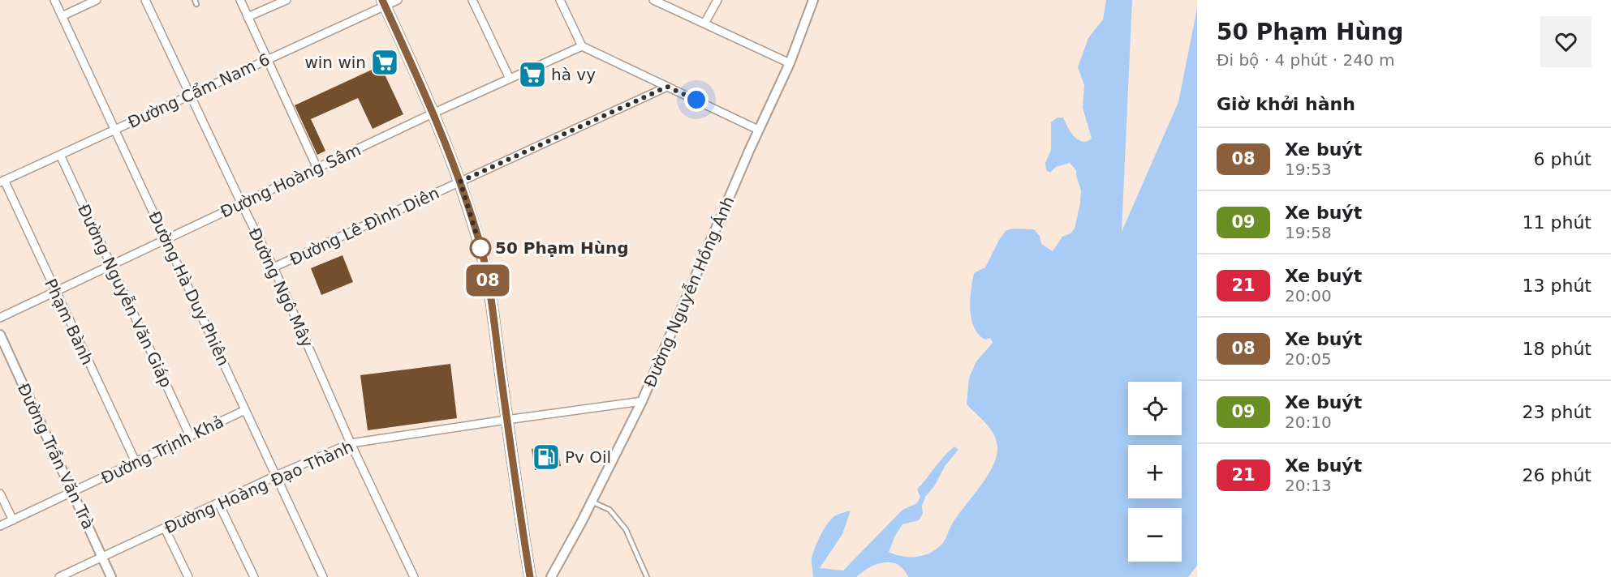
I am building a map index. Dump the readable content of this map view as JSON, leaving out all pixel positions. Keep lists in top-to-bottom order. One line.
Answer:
{"streets":{"street":["Đường Cẩm Nam 6","Đường Hoàng Sâm","Đường Lê Đình Diên","Đường Ngô Mây","Đường Hà Duy Phiên","Đường Nguyễn Hồng Ánh","Đường Nguyễn Văn Giáp","Phạm Bành","Đường Trịnh Khả","Đường Trần Văn Trà","Đường Hoàng Đạo Thành"]},"crossings":[["Đường Cẩm Nam 6","Đường Ngô Mây"],["Đường Cẩm Nam 6","Đường Hà Duy Phiên"],["Đường Cẩm Nam 6","Đường Nguyễn Văn Giáp"],["Đường Cẩm Nam 6","Phạm Bành"],["Đường Hoàng Sâm","Đường Ngô Mây"],["Đường Hoàng Sâm","Đường Hà Duy Phiên"],["Đường Hoàng Sâm","Đường Nguyễn Văn Giáp"],["Đường Hoàng Sâm","Phạm Bành"],["Đường Lê Đình Diên","Đường Ngô Mây"],["Đường Ngô Mây","Đường Hoàng Đạo Thành"],["Đường Hà Duy Phiên","Đường Trịnh Khả"],["Đường Hà Duy Phiên","Đường Hoàng Đạo Thành"],["Đường Nguyễn Hồng Ánh","Đường Hoàng Đạo Thành"],["Đường Nguyễn Văn Giáp","Đường Trịnh Khả"],["Phạm Bành","Đường Trịnh Khả"],["Đường Trịnh Khả","Đường Trần Văn Trà"],["Đường Trần Văn Trà","Đường Hoàng Đạo Thành"]],"places":{"supermarket":["win win","hà vy"],"other":["50 Phạm Hùng"],"fuel station":["Pv Oil"]},"lines":["bus line 08"],"page":{"on_map":"08","heading":[["50 Phạm Hùng","Đi bộ · 4 phút · 240 m"],"Giờ khởi hành"],"list":[{"mark":"08","name":"Xe buýt","note":"19:53","value":"6 phút"},{"mark":"09","name":"Xe buýt","note":"19:58","value":"11 phút"},{"mark":"21","name":"Xe buýt","note":"20:00","value":"13 phút"},{"mark":"08","name":"Xe buýt","note":"20:05","value":"18 phút"},{"mark":"09","name":"Xe buýt","note":"20:10","value":"23 phút"},{"mark":"21","name":"Xe buýt","note":"20:13","value":"26 phút"}],"map_buttons":["+","−"]}}
